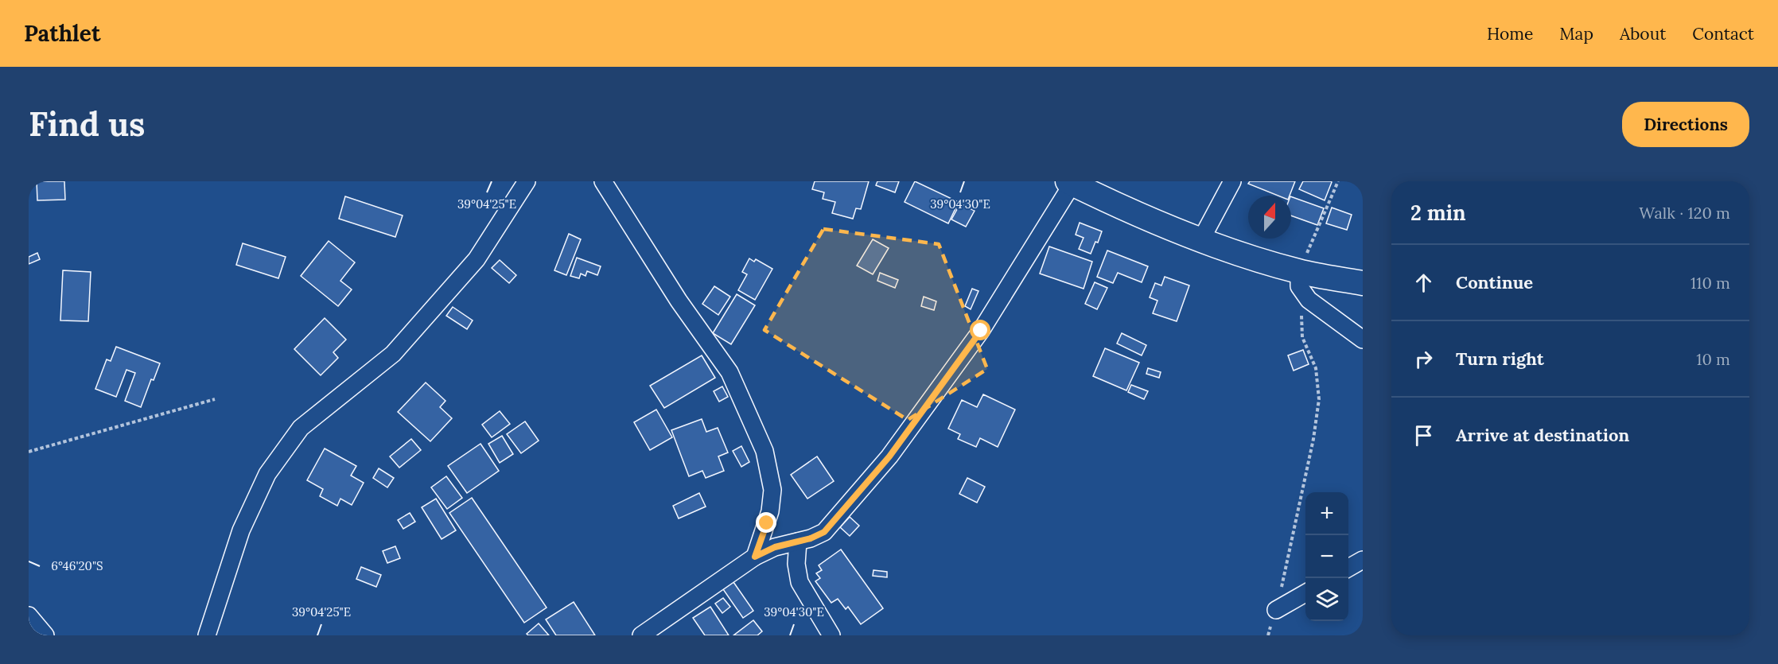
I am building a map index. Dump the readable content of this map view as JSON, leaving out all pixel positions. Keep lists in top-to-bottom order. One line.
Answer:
{"north":"top","page":{"header":"Pathlet","nav":["Home","Map","About","Contact"],"buttons":"Directions","title":"Find us","heading":["2 min","Walk · 120 m"],"list":[["Continue","110 m"],["Turn right","10 m"],"Arrive at destination"],"map_buttons":["+","−"]},"coordinates":["39°04'25\"E","39°04'30\"E","6°46'20\"S"]}
